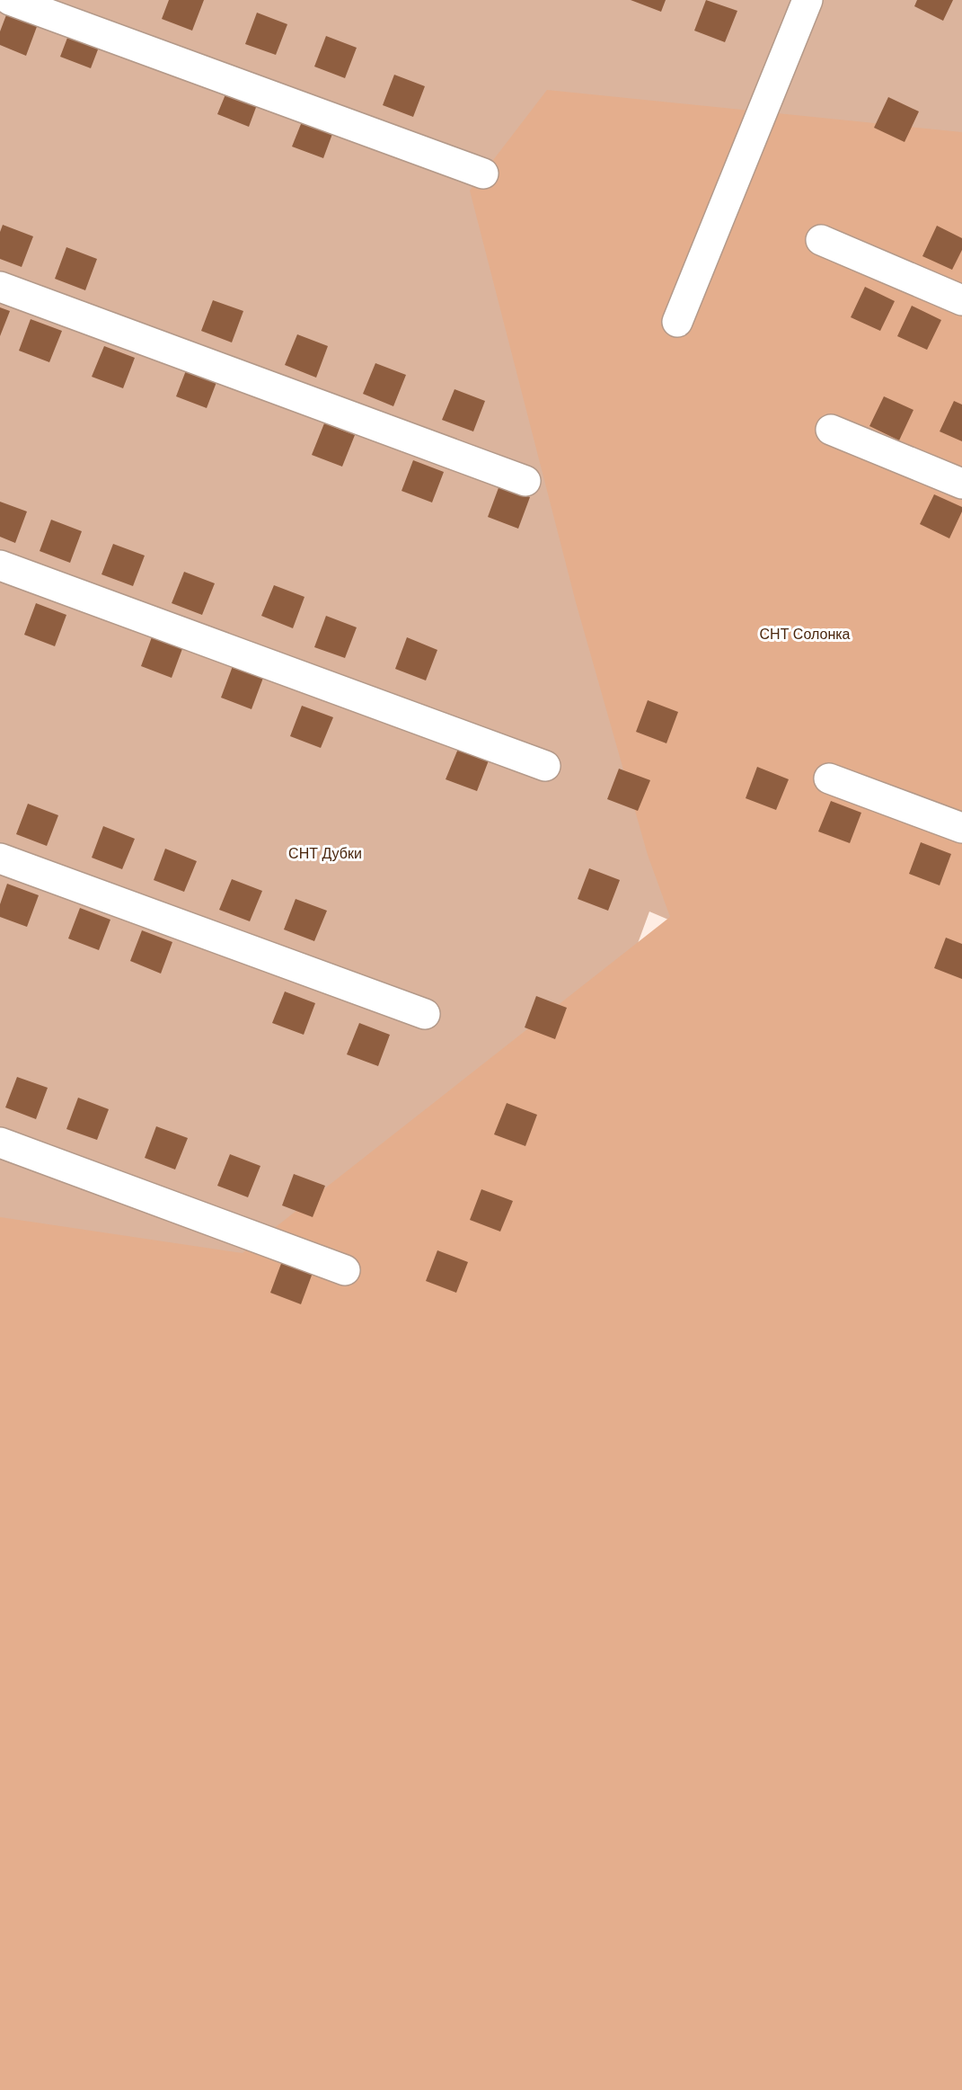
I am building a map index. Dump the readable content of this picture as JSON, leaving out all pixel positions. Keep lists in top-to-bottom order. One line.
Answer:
{"parks":["СНТ Солонка","СНТ Дубки"]}
